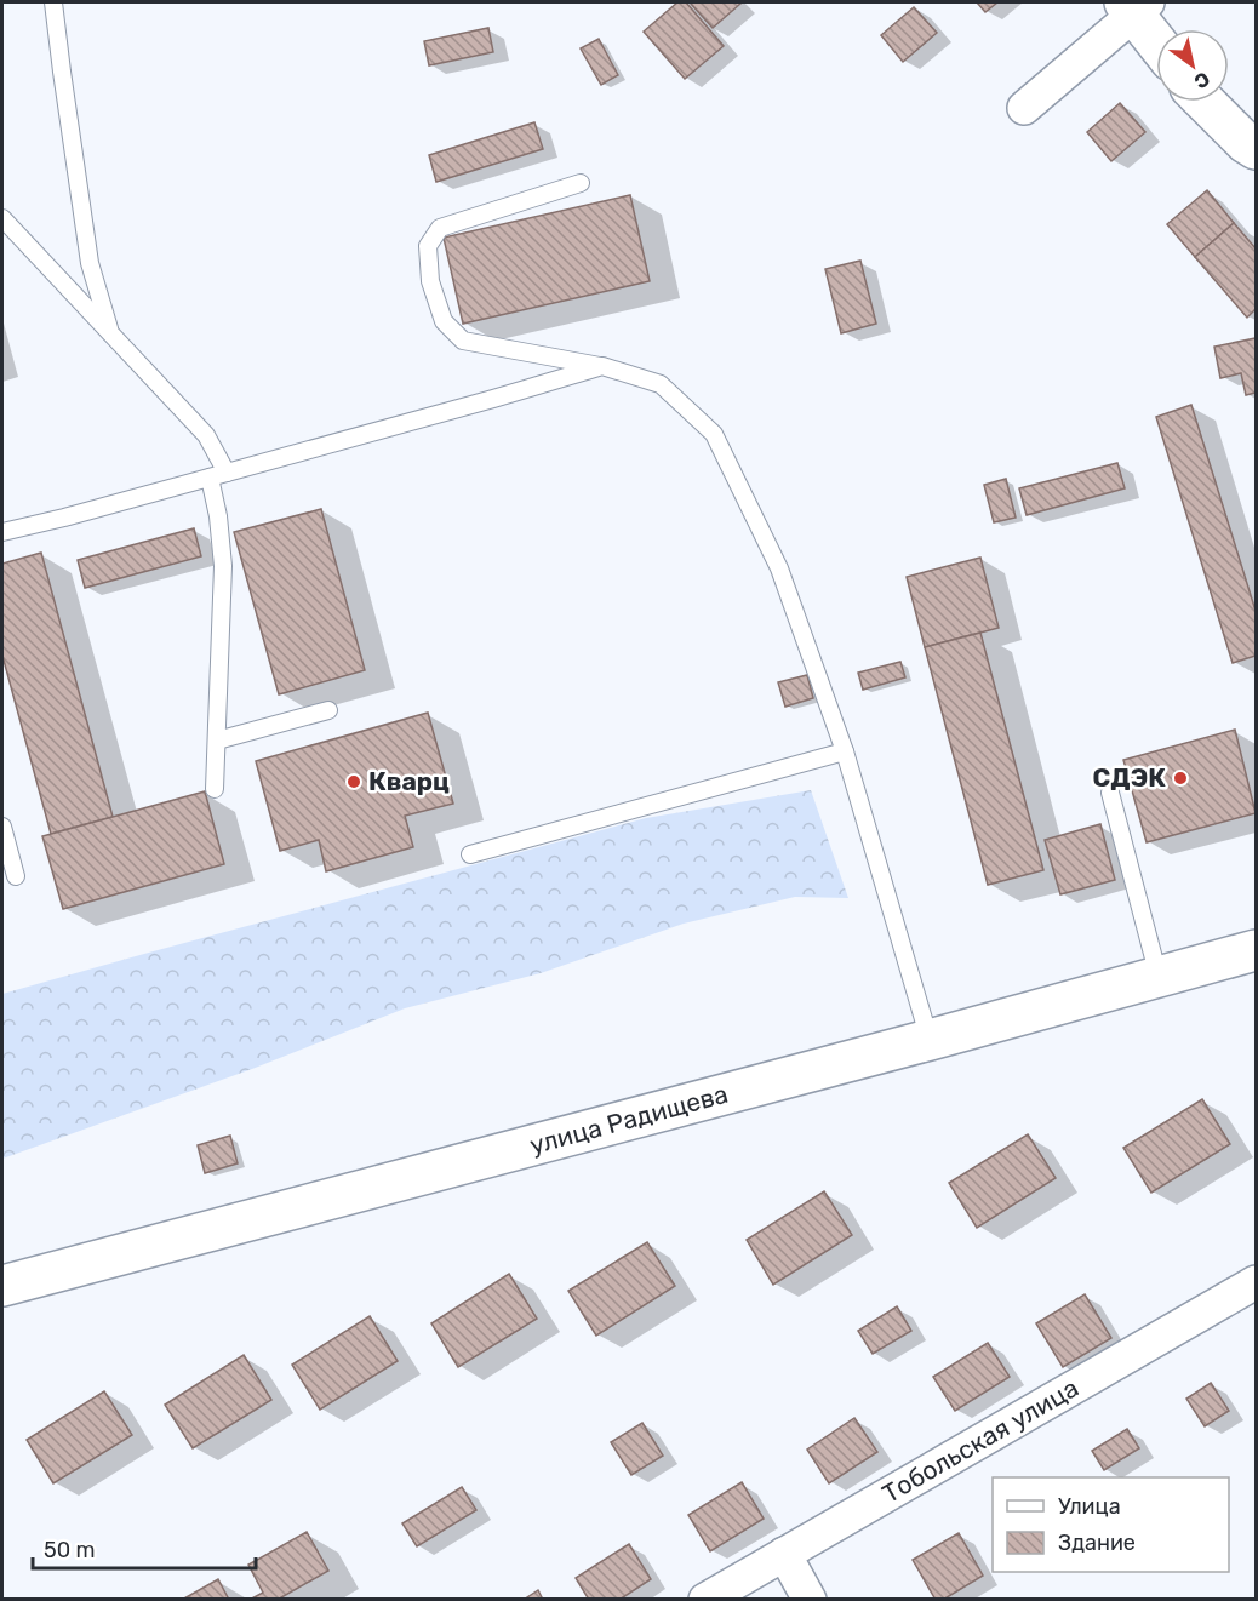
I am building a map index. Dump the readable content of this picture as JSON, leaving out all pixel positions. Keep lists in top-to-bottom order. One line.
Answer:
{"streets":{"main road":["улица Радищева"],"street":["Тобольская улица"]},"places":["СДЭК","Кварц"],"legend":["Улица","Здание"],"scale_bar":"50 m","north":"bottom right"}
